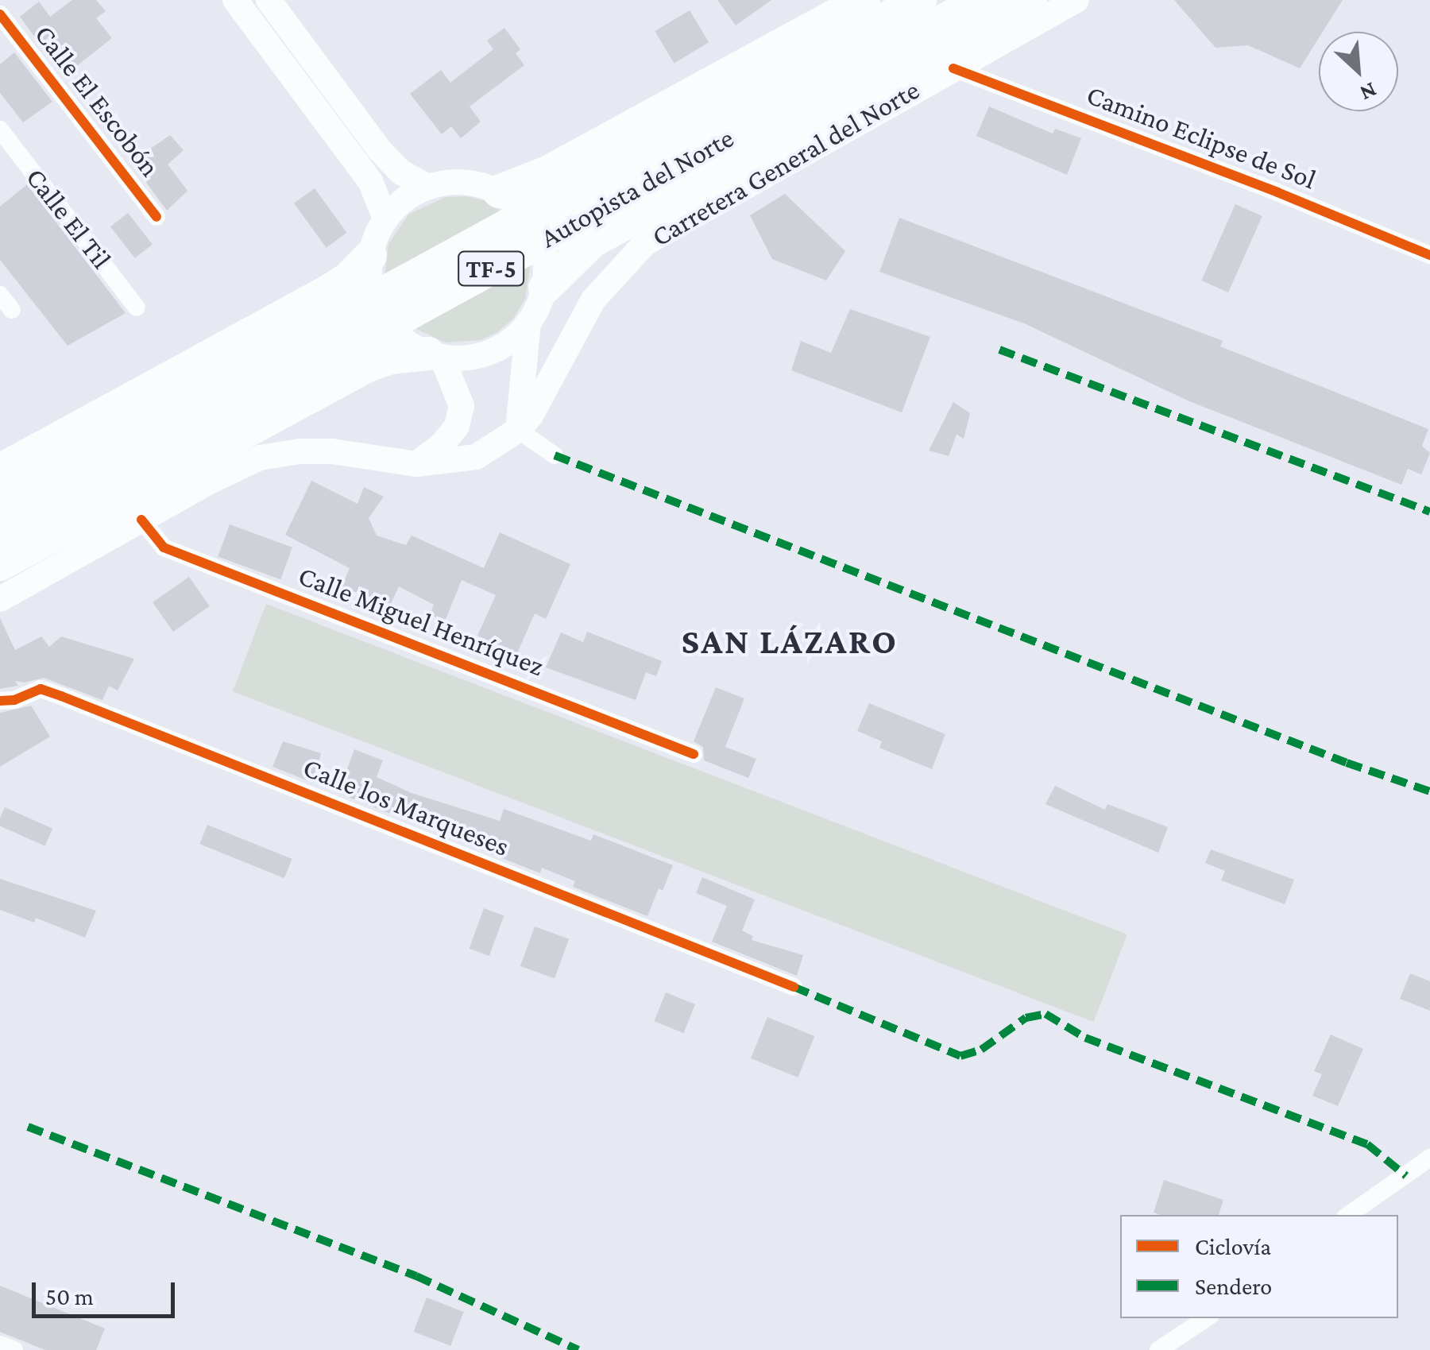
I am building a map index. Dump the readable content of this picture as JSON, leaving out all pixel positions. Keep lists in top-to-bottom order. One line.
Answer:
{"streets":{"highway":["Autopista del Norte","TF-5"],"main road":["Carretera General del Norte"],"street":["Calle El Escobón","Camino Eclipse de Sol","Calle El Til","Calle Miguel Henríquez","Calle los Marqueses"]},"crossings":[["Camino Eclipse de Sol","Carretera General del Norte"],["Carretera General del Norte","Calle Miguel Henríquez"]],"districts":["SAN LÁZARO"],"legend":["Ciclovía","Sendero"],"scale_bar":"50 m","north":"bottom right"}
